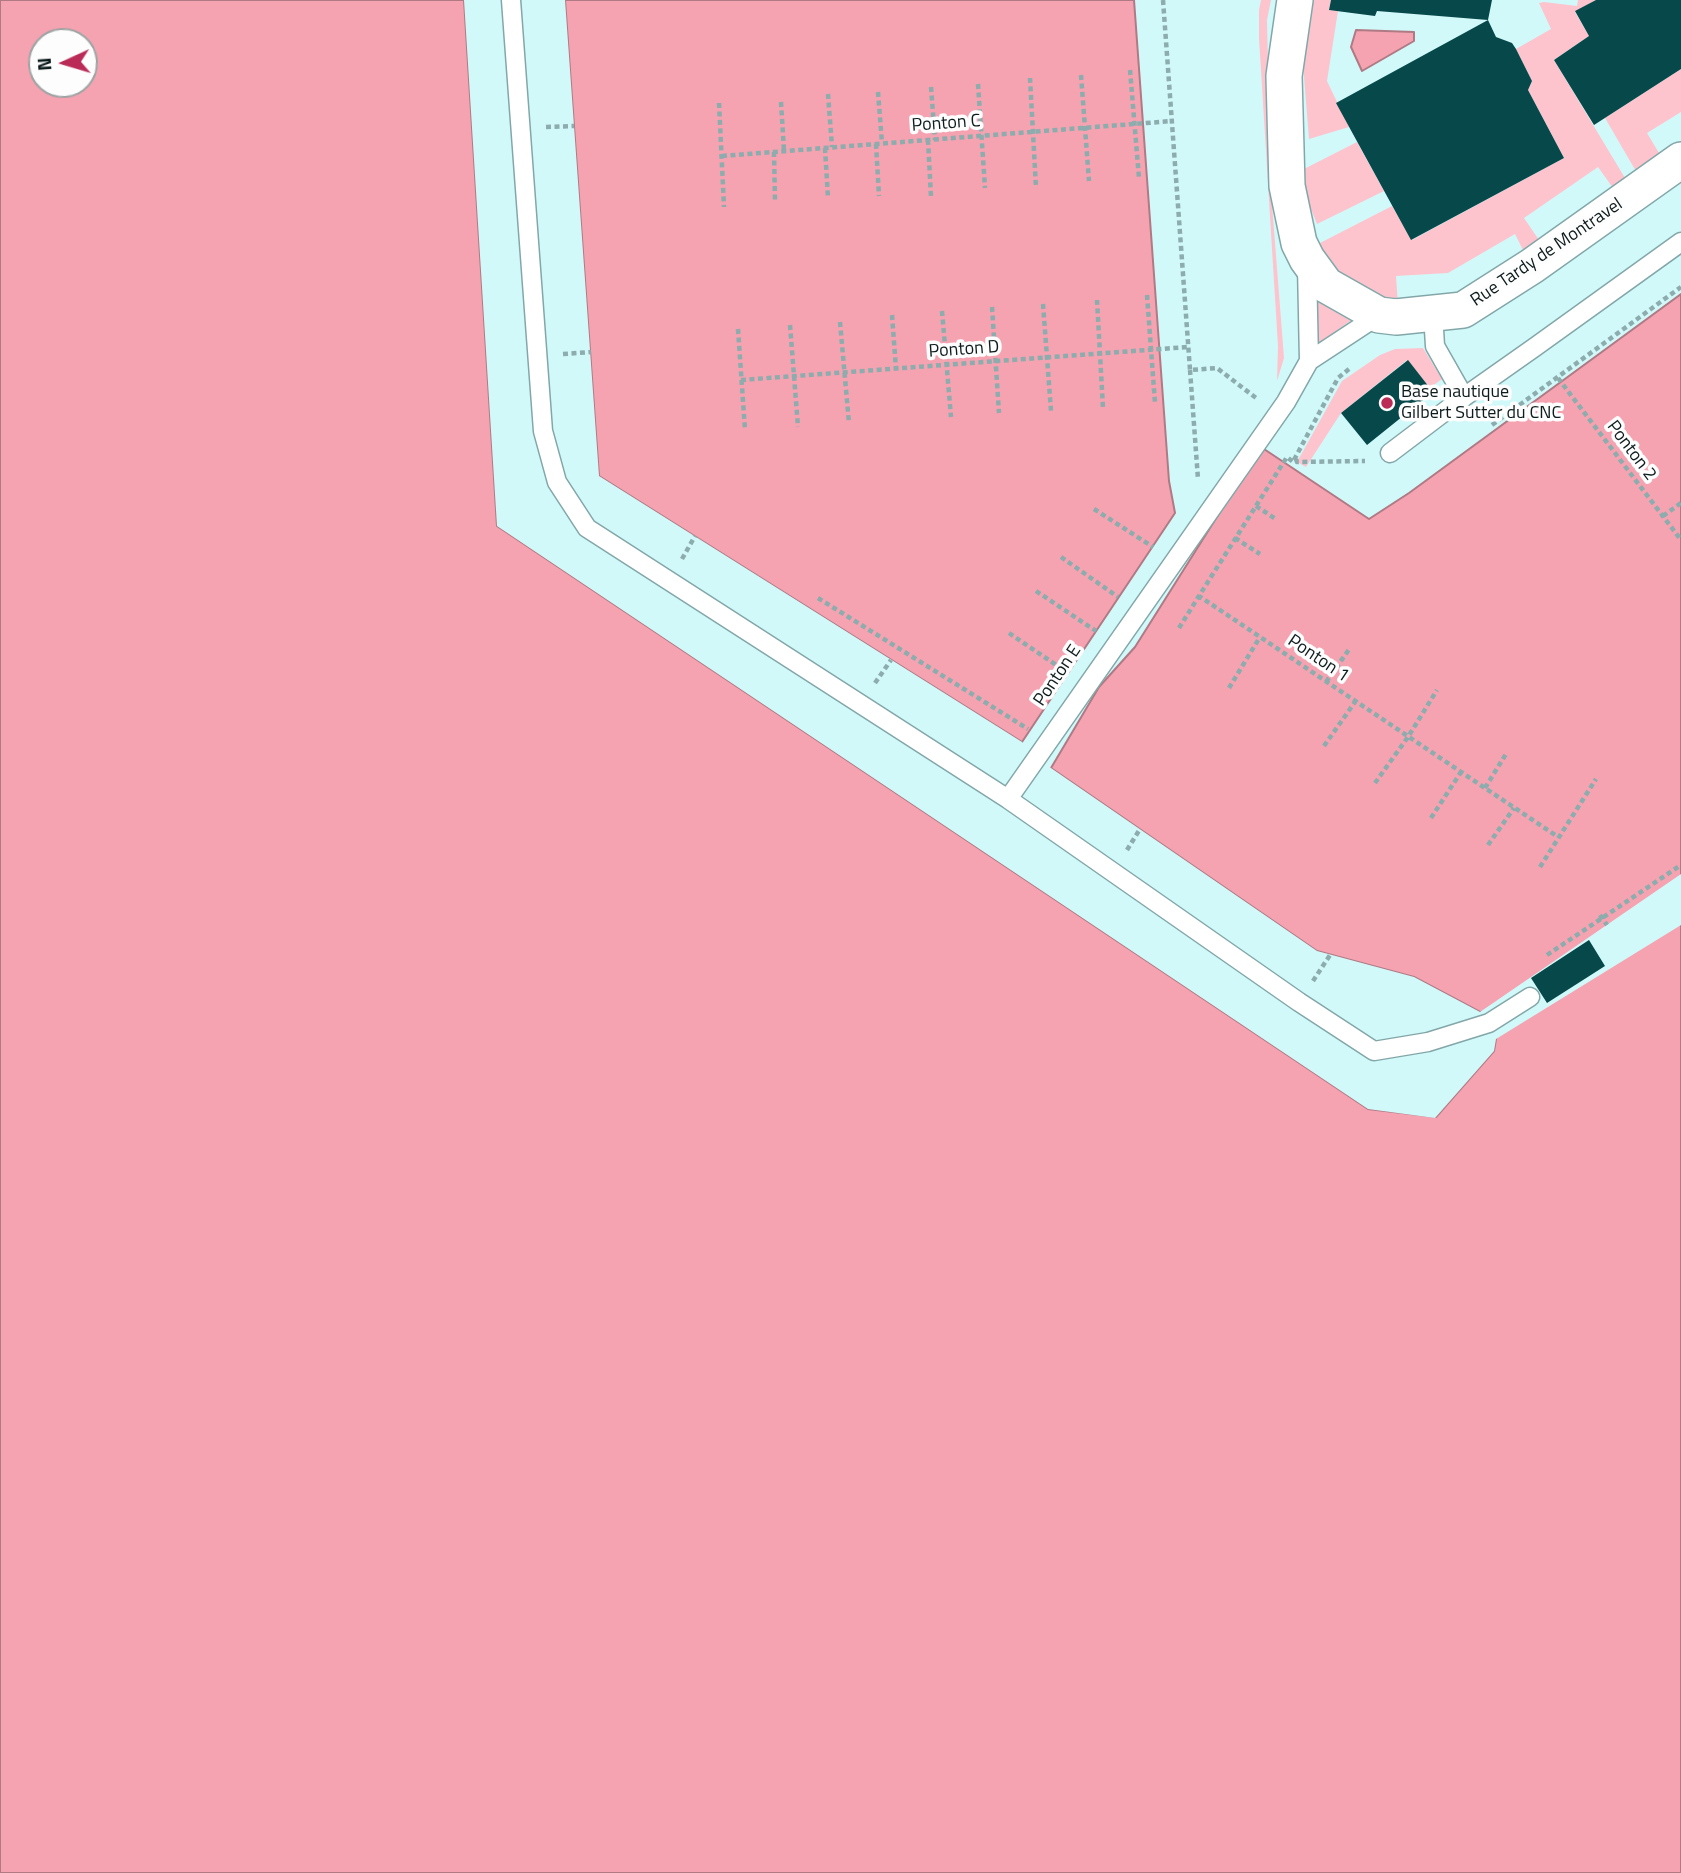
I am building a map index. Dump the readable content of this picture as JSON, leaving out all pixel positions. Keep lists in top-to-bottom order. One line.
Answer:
{"streets":{"street":["Rue Tardy de Montravel"],"path":["Ponton C","Ponton D","Ponton 2","Ponton 1","Ponton E"]},"places":["Base nautique Gilbert Sutter du CNC"],"north":"left"}
